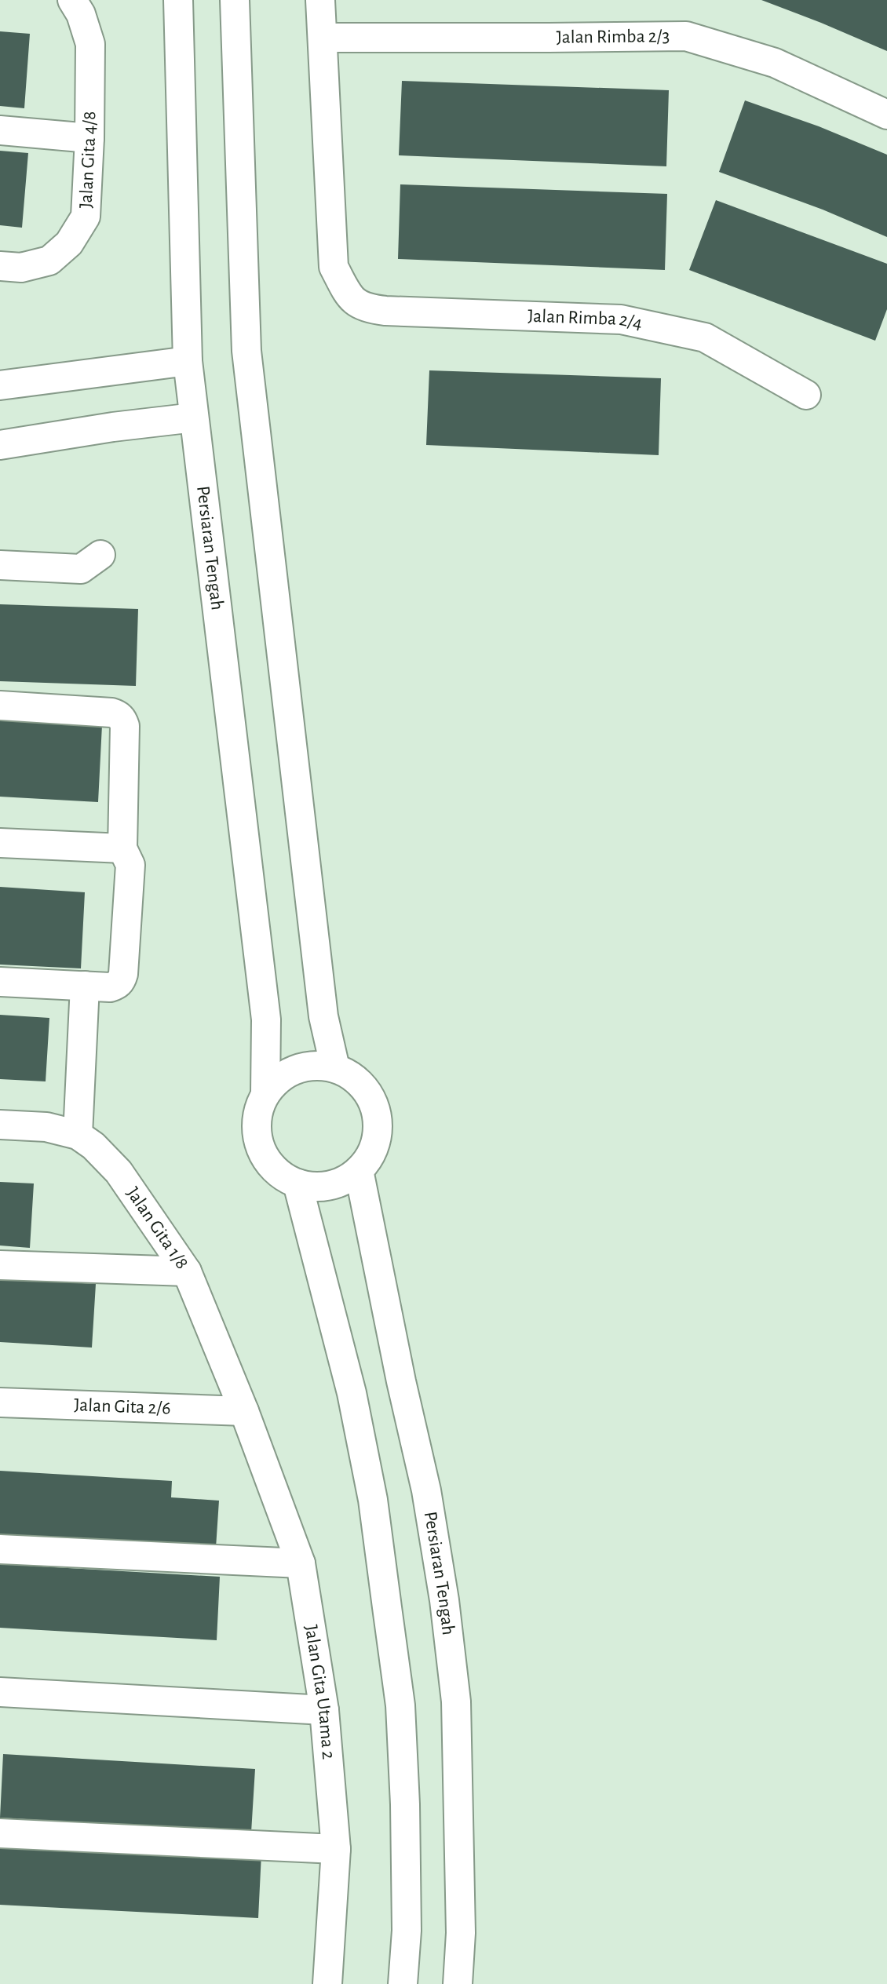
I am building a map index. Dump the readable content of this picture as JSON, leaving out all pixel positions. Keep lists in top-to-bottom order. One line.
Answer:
{"streets":{"street":["Jalan Rimba 2/3","Jalan Gita 4/8","Jalan Rimba 2/4","Persiaran Tengah","Jalan Gita 1/8","Jalan Gita 2/6","Jalan Gita Utama 2"]},"crossings":[["Jalan Rimba 2/3","Jalan Rimba 2/4"],["Jalan Gita 1/8","Jalan Gita 2/6"],["Jalan Gita 1/8","Jalan Gita Utama 2"],["Jalan Gita 2/6","Jalan Gita Utama 2"]]}
